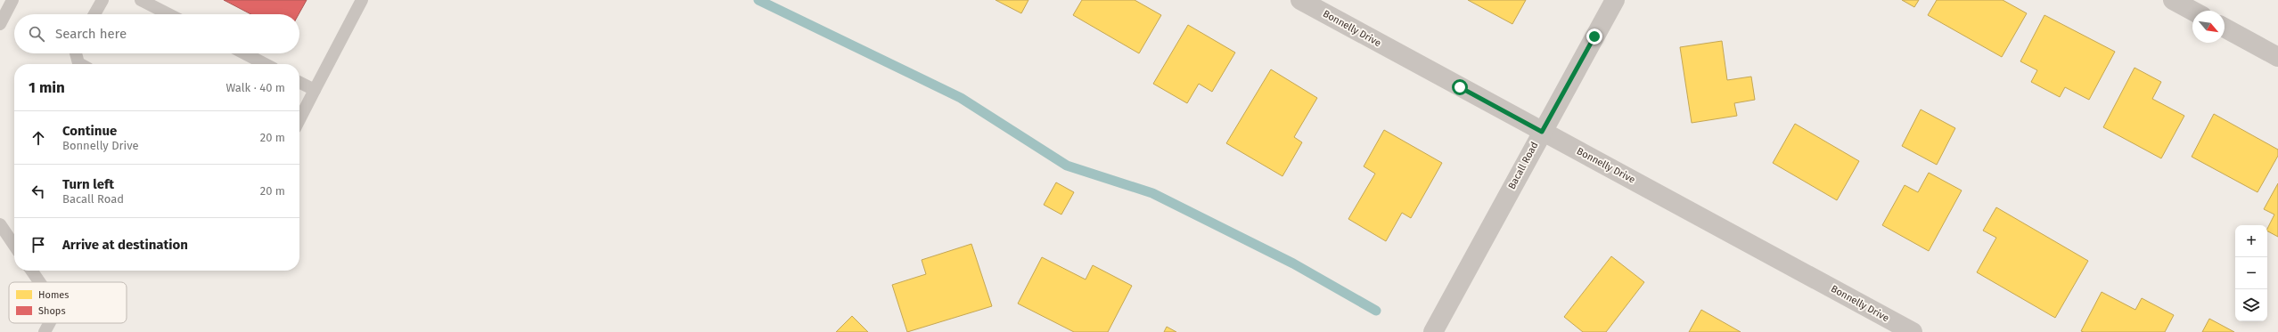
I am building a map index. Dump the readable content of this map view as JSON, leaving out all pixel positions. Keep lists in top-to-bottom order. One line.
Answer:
{"streets":{"street":["Bonnelly Drive","Bacall Road"]},"crossings":[["Bonnelly Drive","Bacall Road"]],"legend":["Homes","Shops"],"north":"bottom right","page":{"search":"Search here","heading":["1 min","Walk · 40 m"],"list":[["Continue","Bonnelly Drive","20 m"],["Turn left","Bacall Road","20 m"],"Arrive at destination"],"map_buttons":["+","−"]}}
